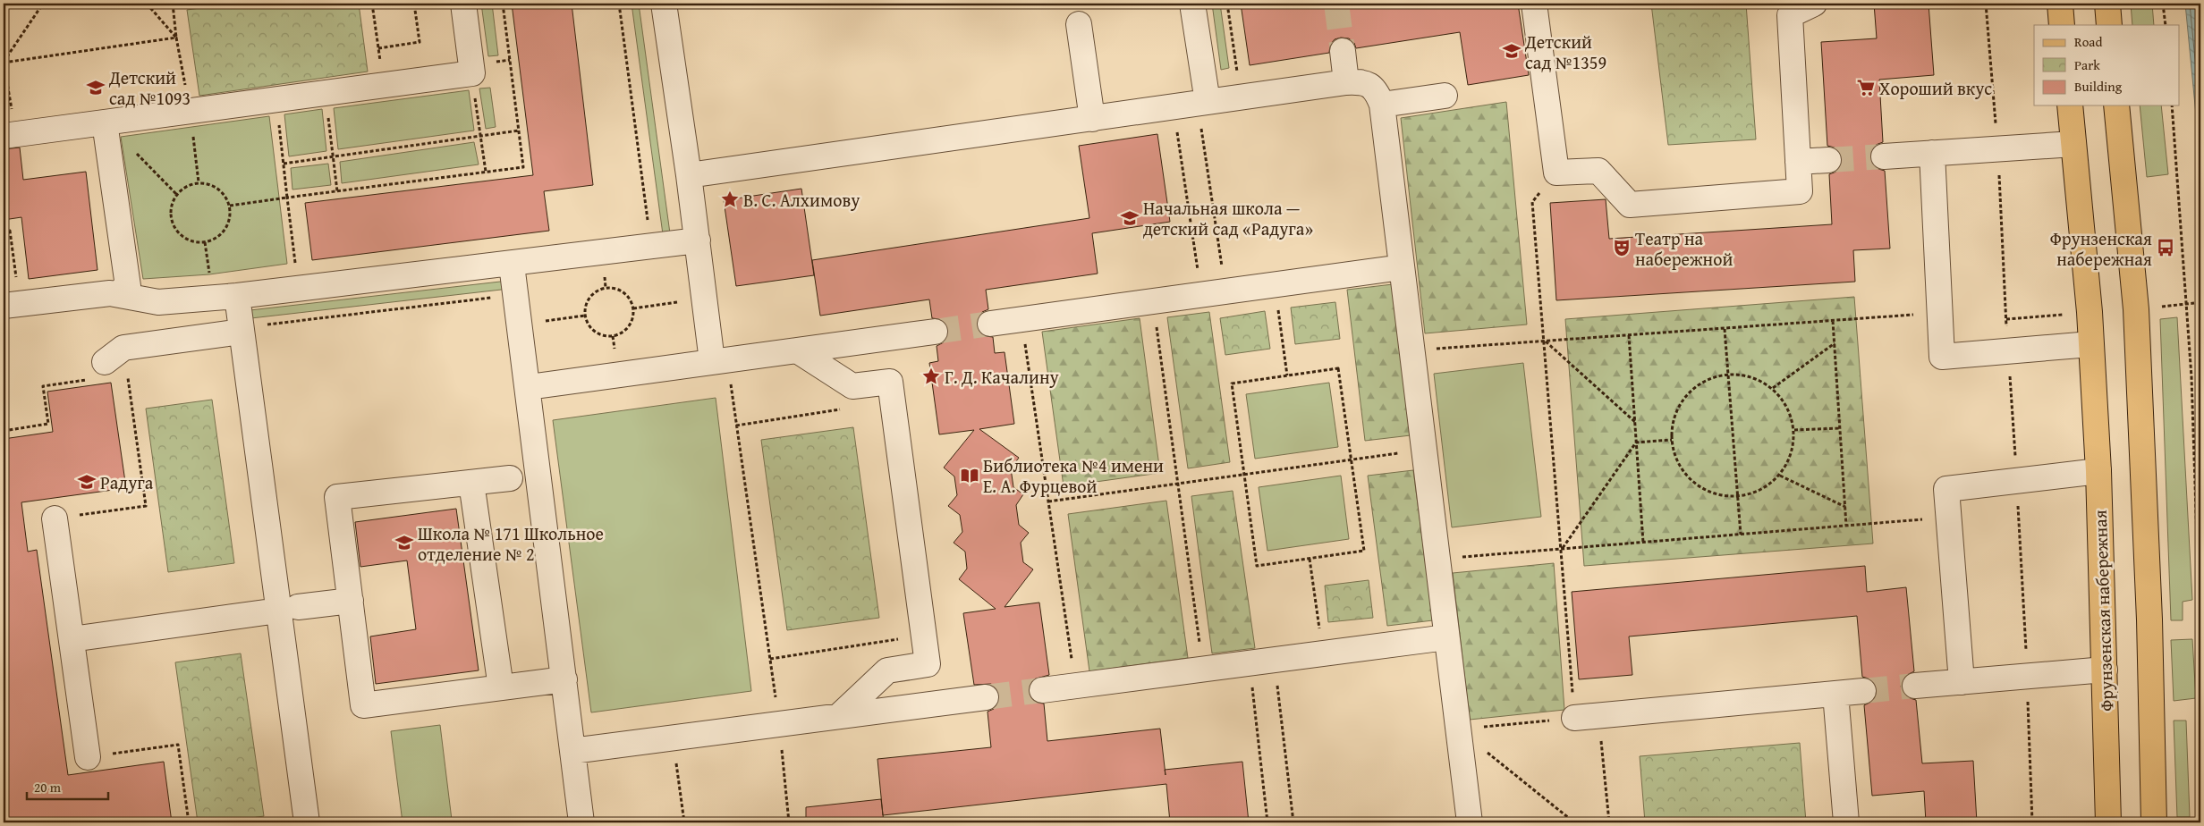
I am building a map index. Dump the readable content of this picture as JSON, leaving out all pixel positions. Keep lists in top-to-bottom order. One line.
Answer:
{"streets":{"main road":["Фрунзенская набережная"]},"places":{"school or university":["Детский сад №1359","Детский сад №1093","Начальная школа — детский сад «Радуга»","Радуга","Школа № 171 Школьное отделение № 2"],"supermarket":["Хороший вкус"],"place":["В. С. Алхимову","Г. Д. Качалину"],"theatre":["Театр на набережной"],"bus stop":["Фрунзенская набережная"],"library":["Библиотека №4 имени Е. А. Фурцевой"]},"legend":["Road","Park","Building"],"scale_bar":"20 m"}
